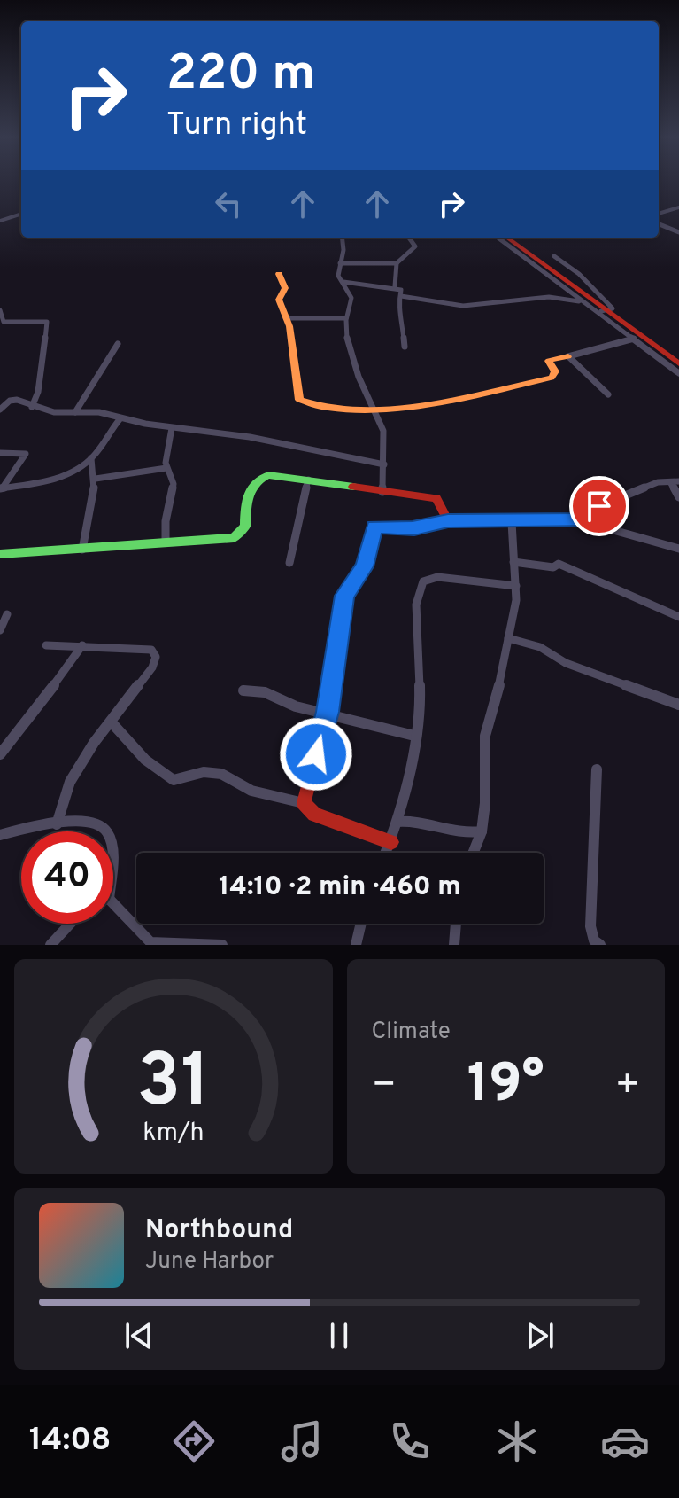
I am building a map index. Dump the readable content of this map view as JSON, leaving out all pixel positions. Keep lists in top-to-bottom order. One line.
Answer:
{"page":{"turn":["220 m","Turn right"],"limit":"40","trip":"14:10 · 2 min · 460 m","tile":"Climate","heat":["−","19°","+"],"song":["Northbound","June Harbor"],"tabs":"14:08","gauge":["31","km/h"]}}
